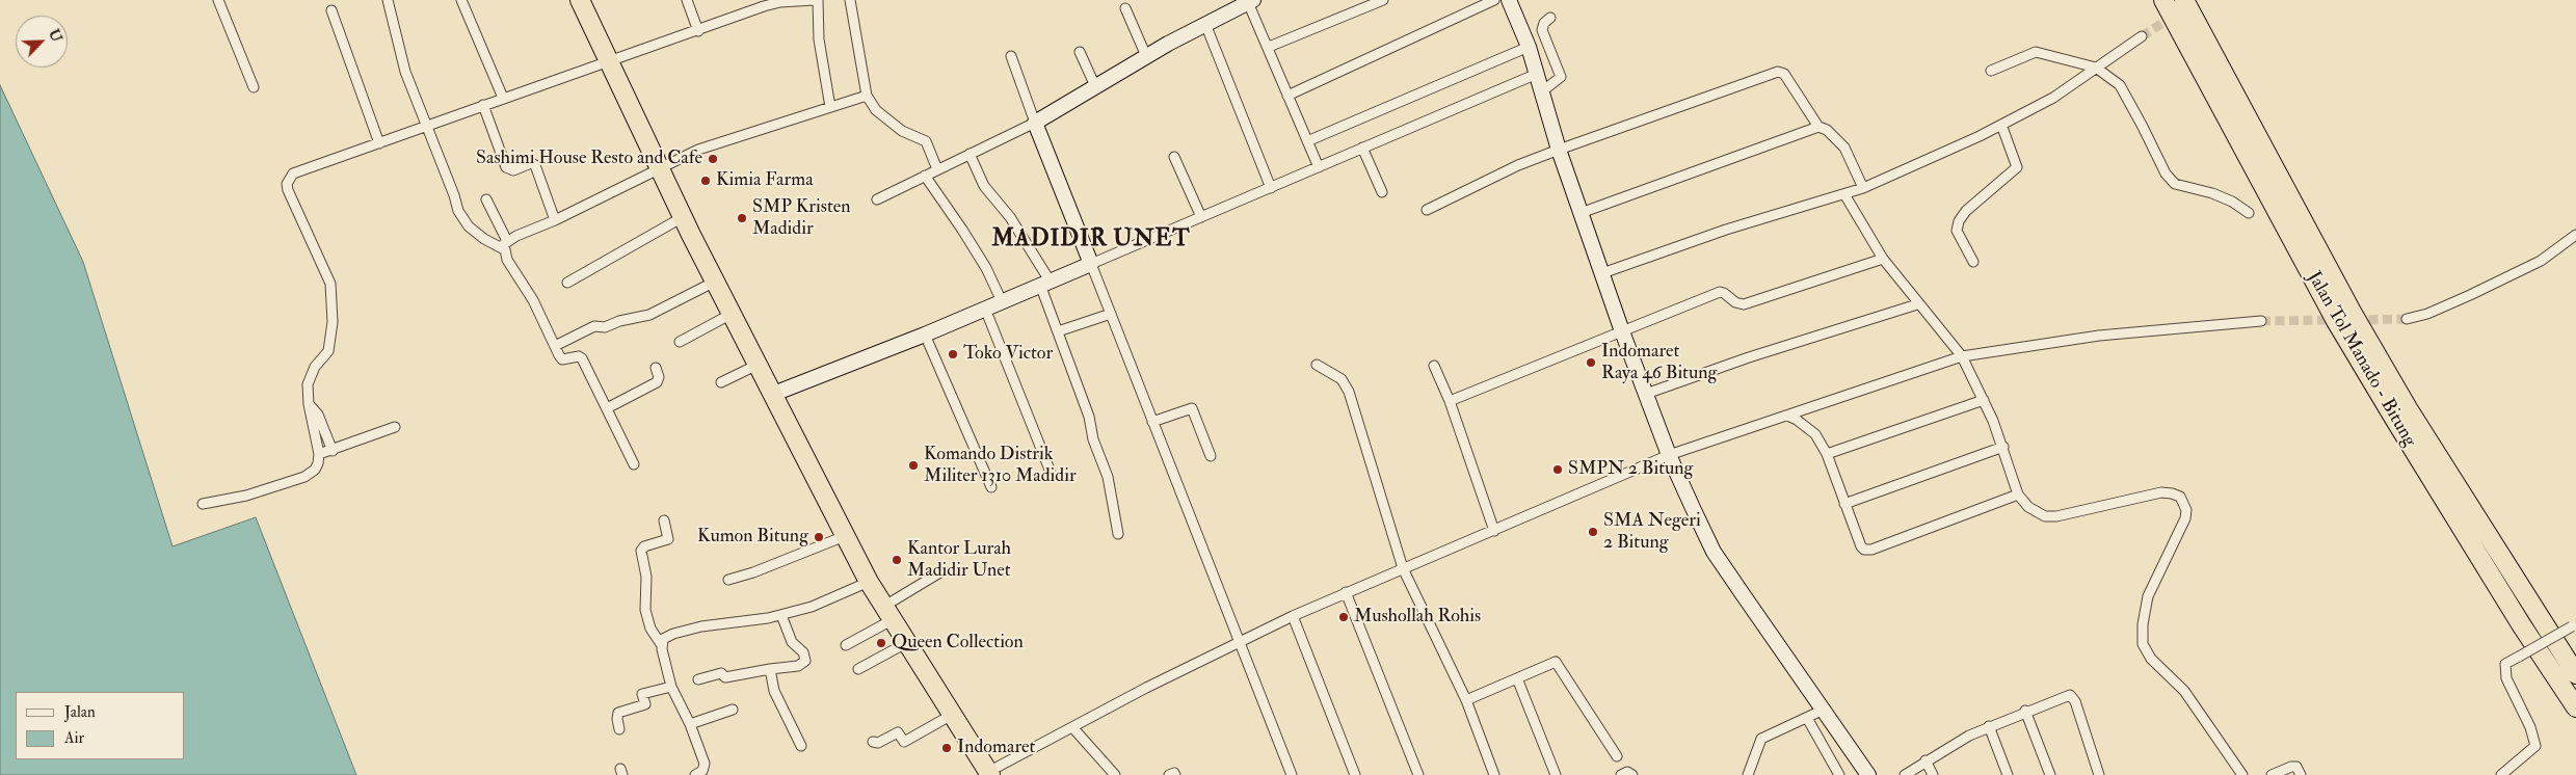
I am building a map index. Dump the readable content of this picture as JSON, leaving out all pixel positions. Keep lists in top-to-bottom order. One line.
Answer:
{"streets":{"highway":["Jalan Tol Manado - Bitung"]},"districts":["MADIDIR UNET"],"places":["Sashimi House Resto and Cafe","Kimia Farma","SMP Kristen Madidir","Toko Victor","Indomaret Raya 46 Bitung","Komando Distrik Militer 1310 Madidir","SMPN 2 Bitung","SMA Negeri 2 Bitung","Kumon Bitung","Kantor Lurah Madidir Unet","Mushollah Rohis","Queen Collection","Indomaret"],"legend":["Jalan","Air"],"north":"top right"}
